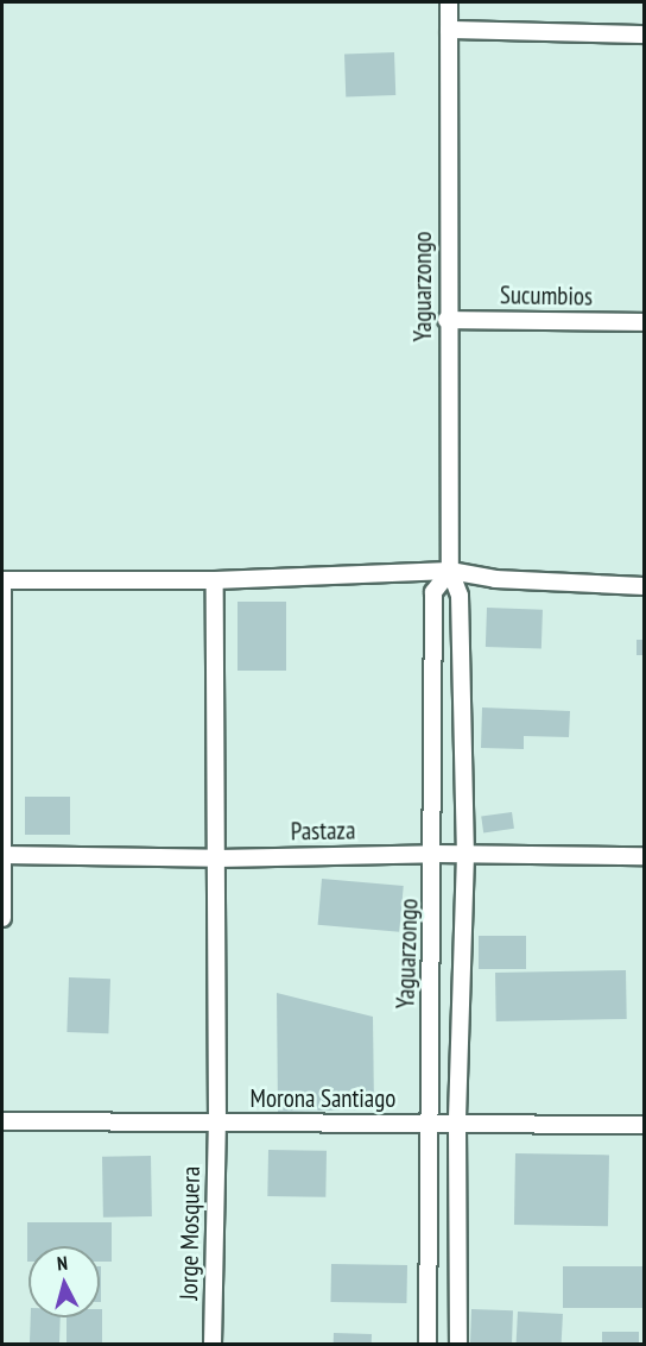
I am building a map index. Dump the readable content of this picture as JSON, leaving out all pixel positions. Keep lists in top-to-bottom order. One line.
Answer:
{"streets":{"street":["Yaguarzongo","Sucumbios","Pastaza","Morona Santiago","Jorge Mosquera"]},"crossings":[["Yaguarzongo","Sucumbios"],["Yaguarzongo","Pastaza"],["Yaguarzongo","Morona Santiago"],["Pastaza","Jorge Mosquera"],["Morona Santiago","Jorge Mosquera"]],"north":"top"}
